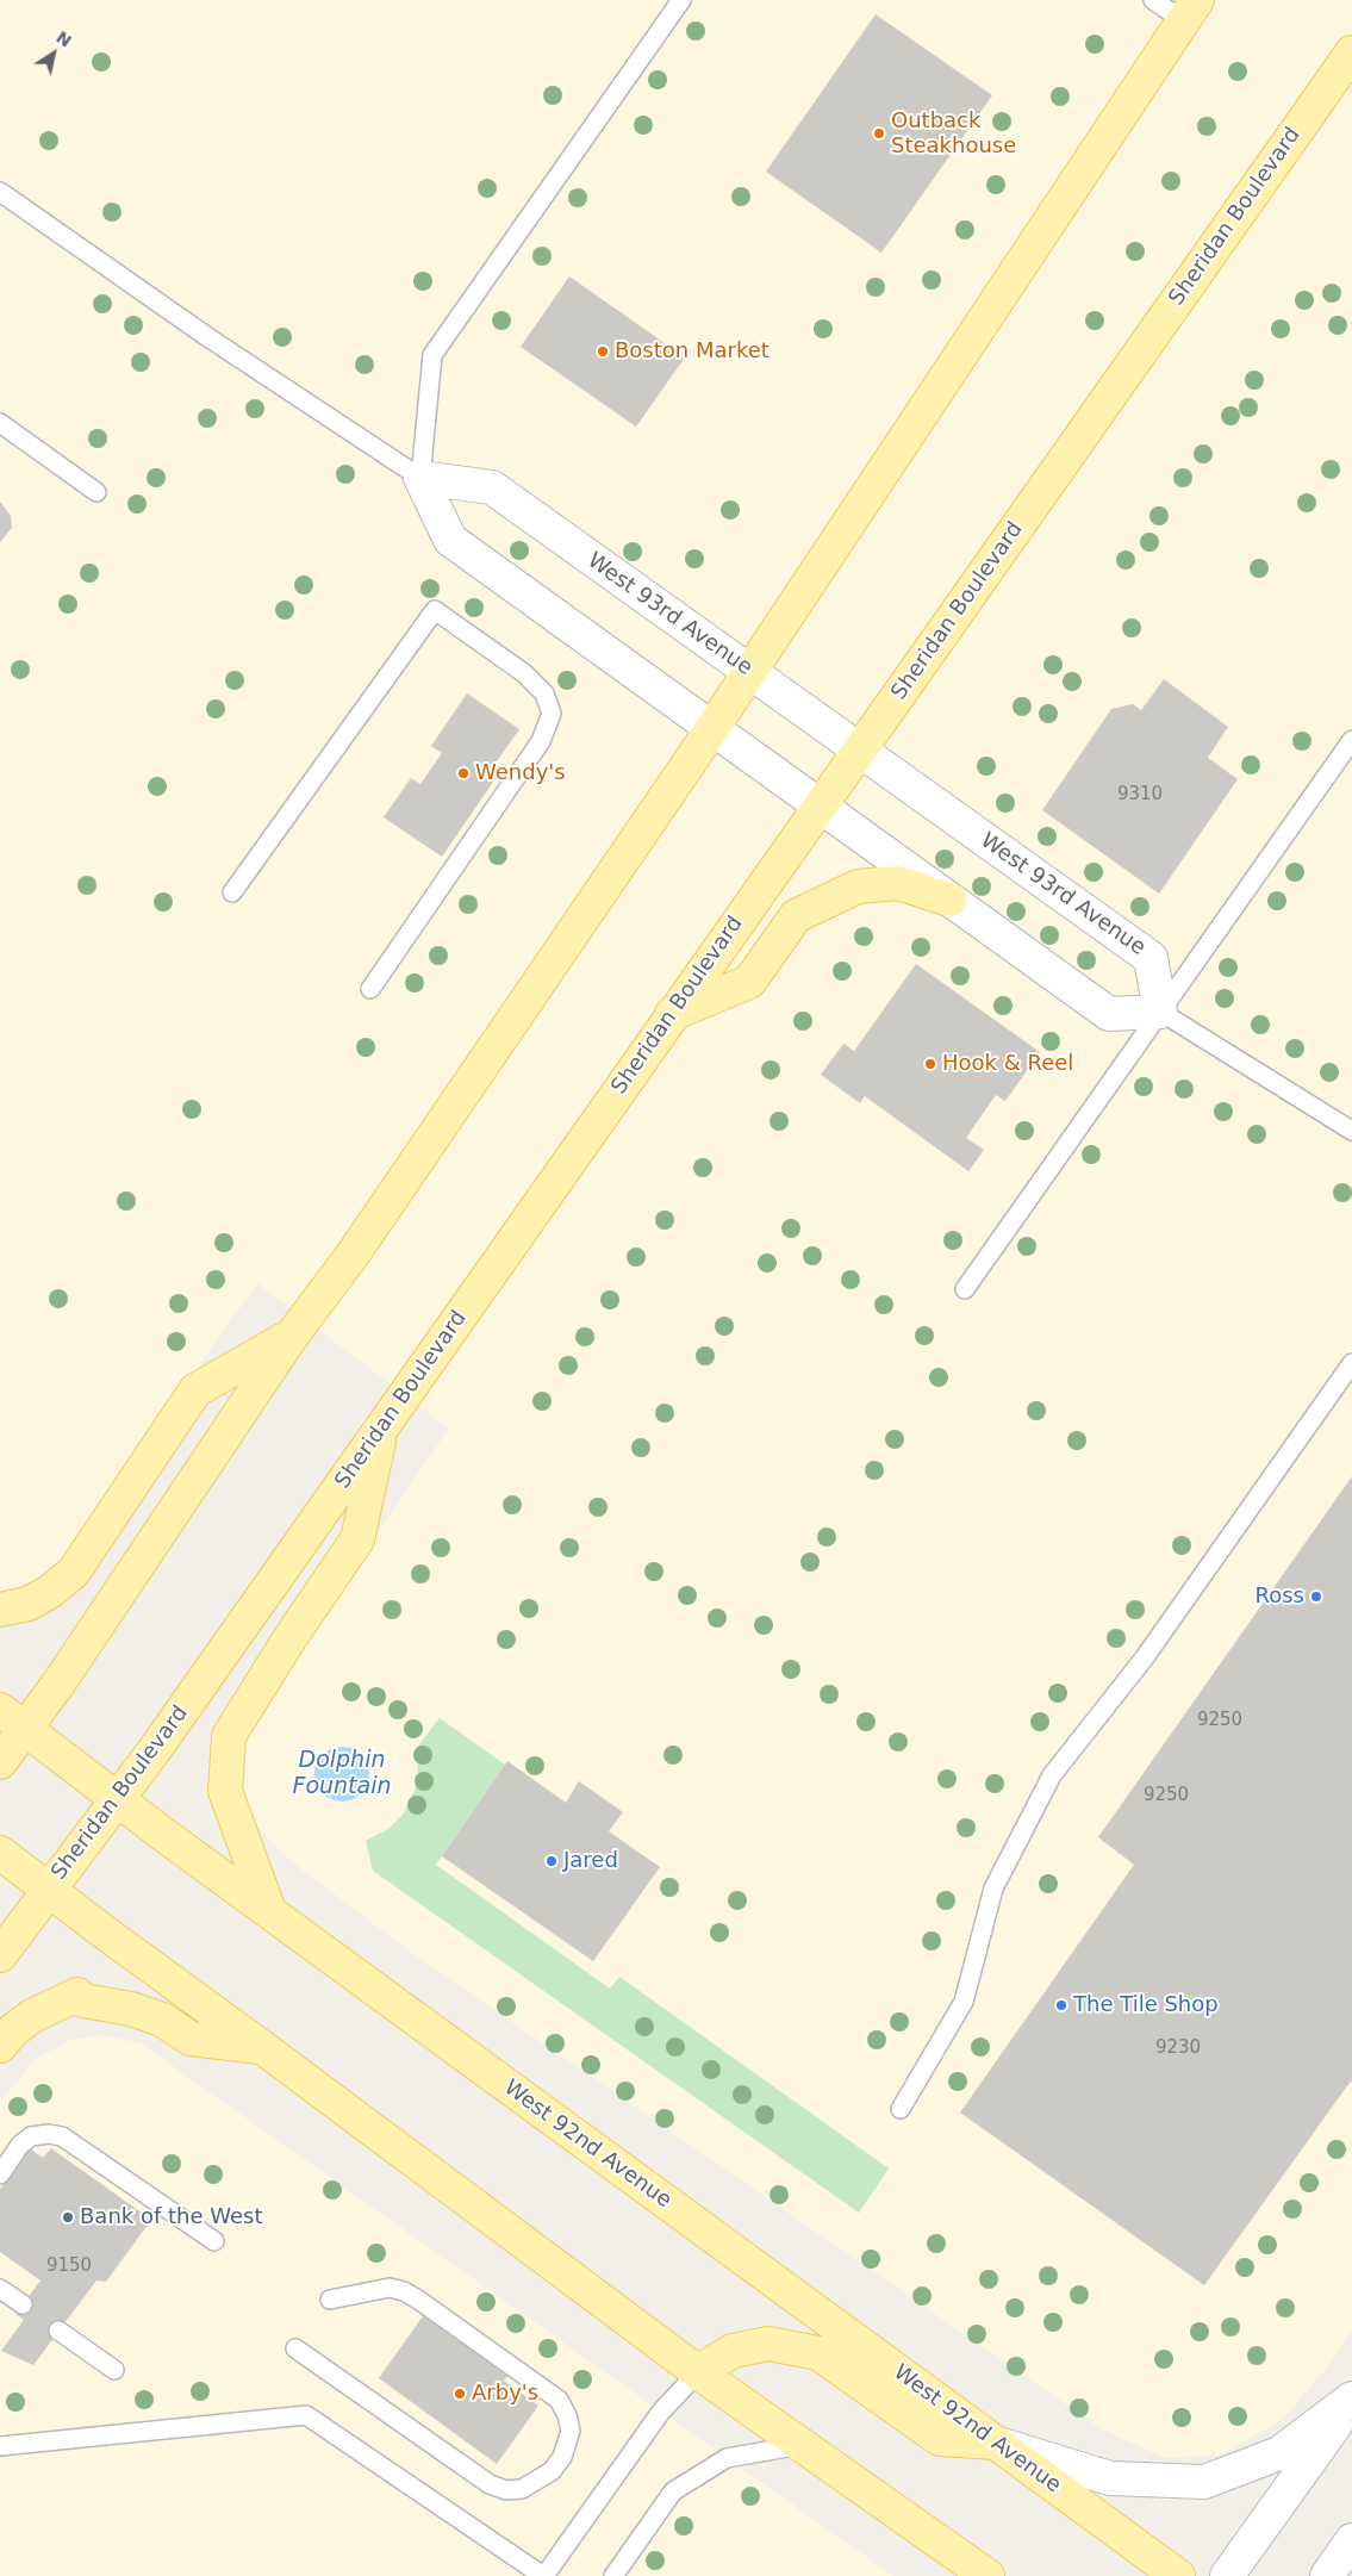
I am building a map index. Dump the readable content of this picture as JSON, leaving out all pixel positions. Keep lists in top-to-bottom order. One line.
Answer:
{"streets":{"main road":["Sheridan Boulevard","West 92nd Avenue"],"street":["West 93rd Avenue"]},"crossings":[["Sheridan Boulevard","West 93rd Avenue"],["Sheridan Boulevard","West 92nd Avenue"]],"water":["Dolphin Fountain"],"places":["Outback Steakhouse","Boston Market","Wendy's","Hook & Reel","Ross","Jared","The Tile Shop","Bank of the West","Arby's"],"house_numbers":["9310","9250","9250","9230","9150"],"north":"top right"}
